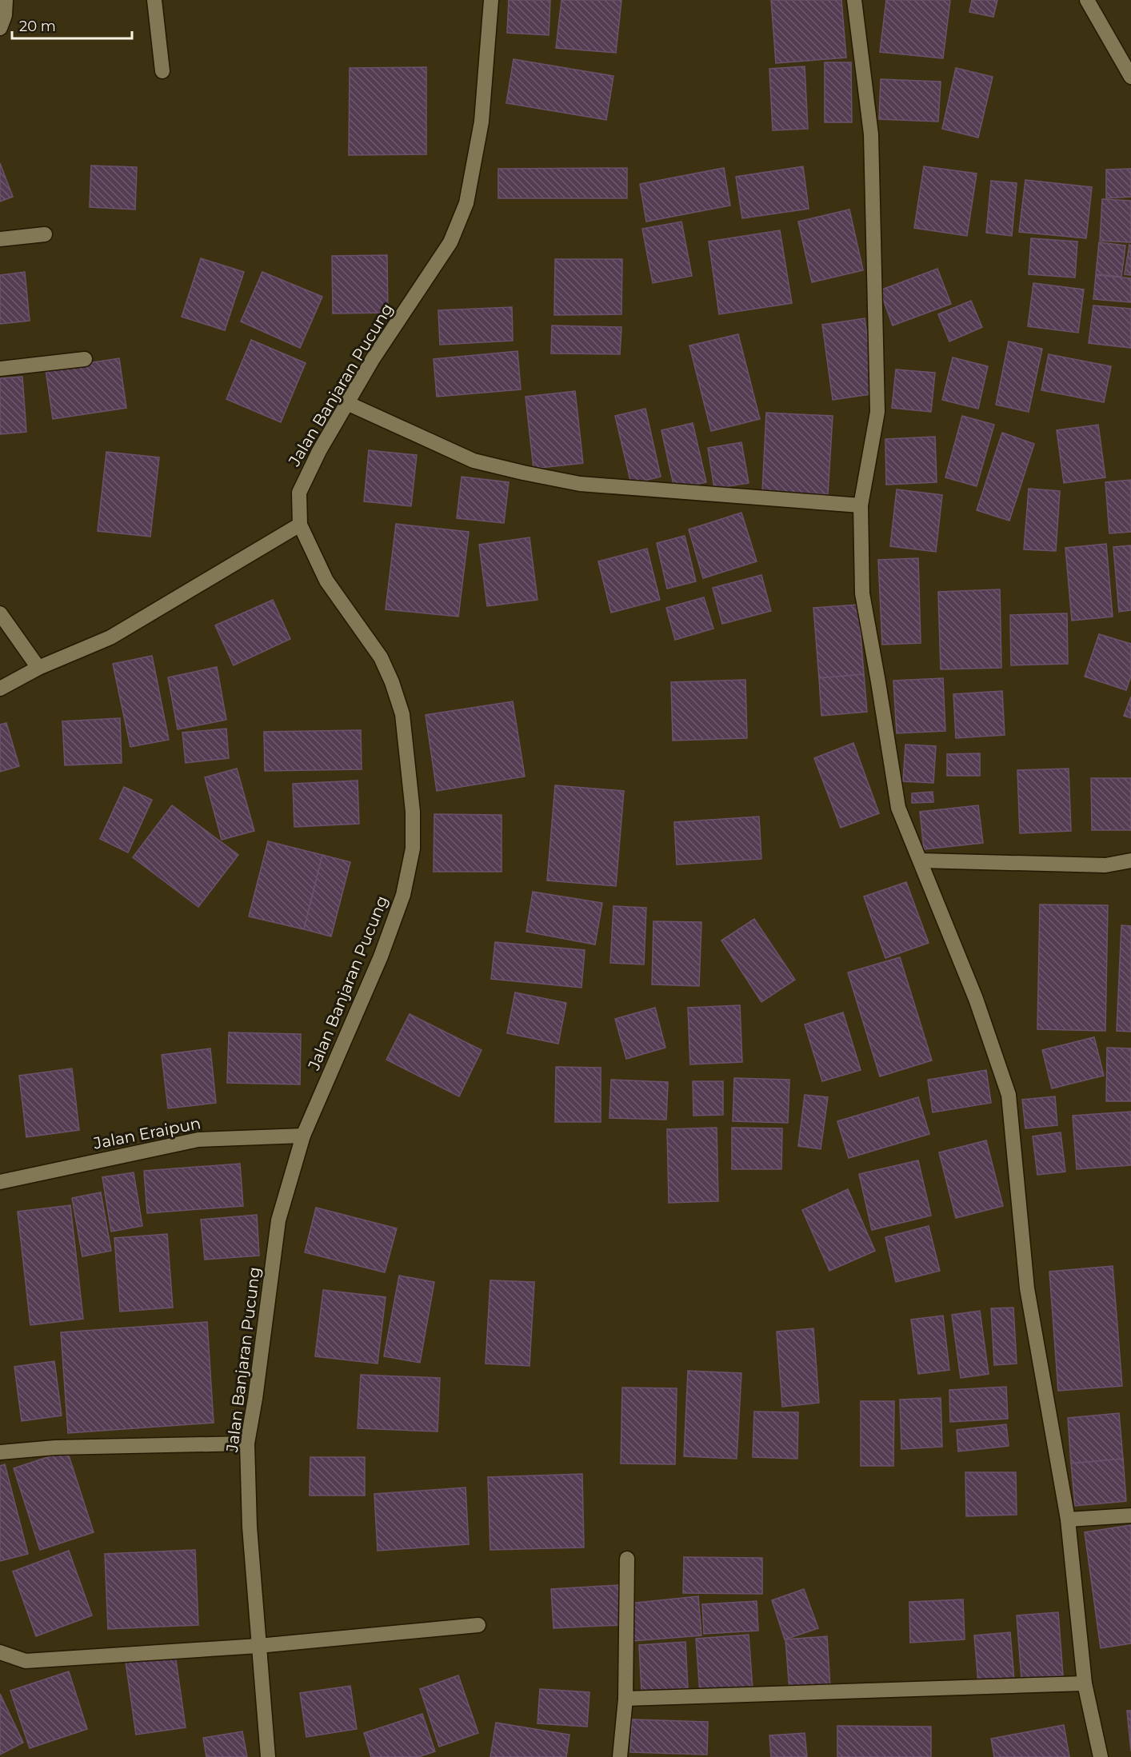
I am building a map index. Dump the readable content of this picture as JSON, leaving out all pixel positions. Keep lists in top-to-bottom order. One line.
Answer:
{"streets":{"street":["Jalan Banjaran Pucung","Jalan Eraipun"]},"crossings":[["Jalan Banjaran Pucung","Jalan Eraipun"]],"scale_bar":"20 m"}
